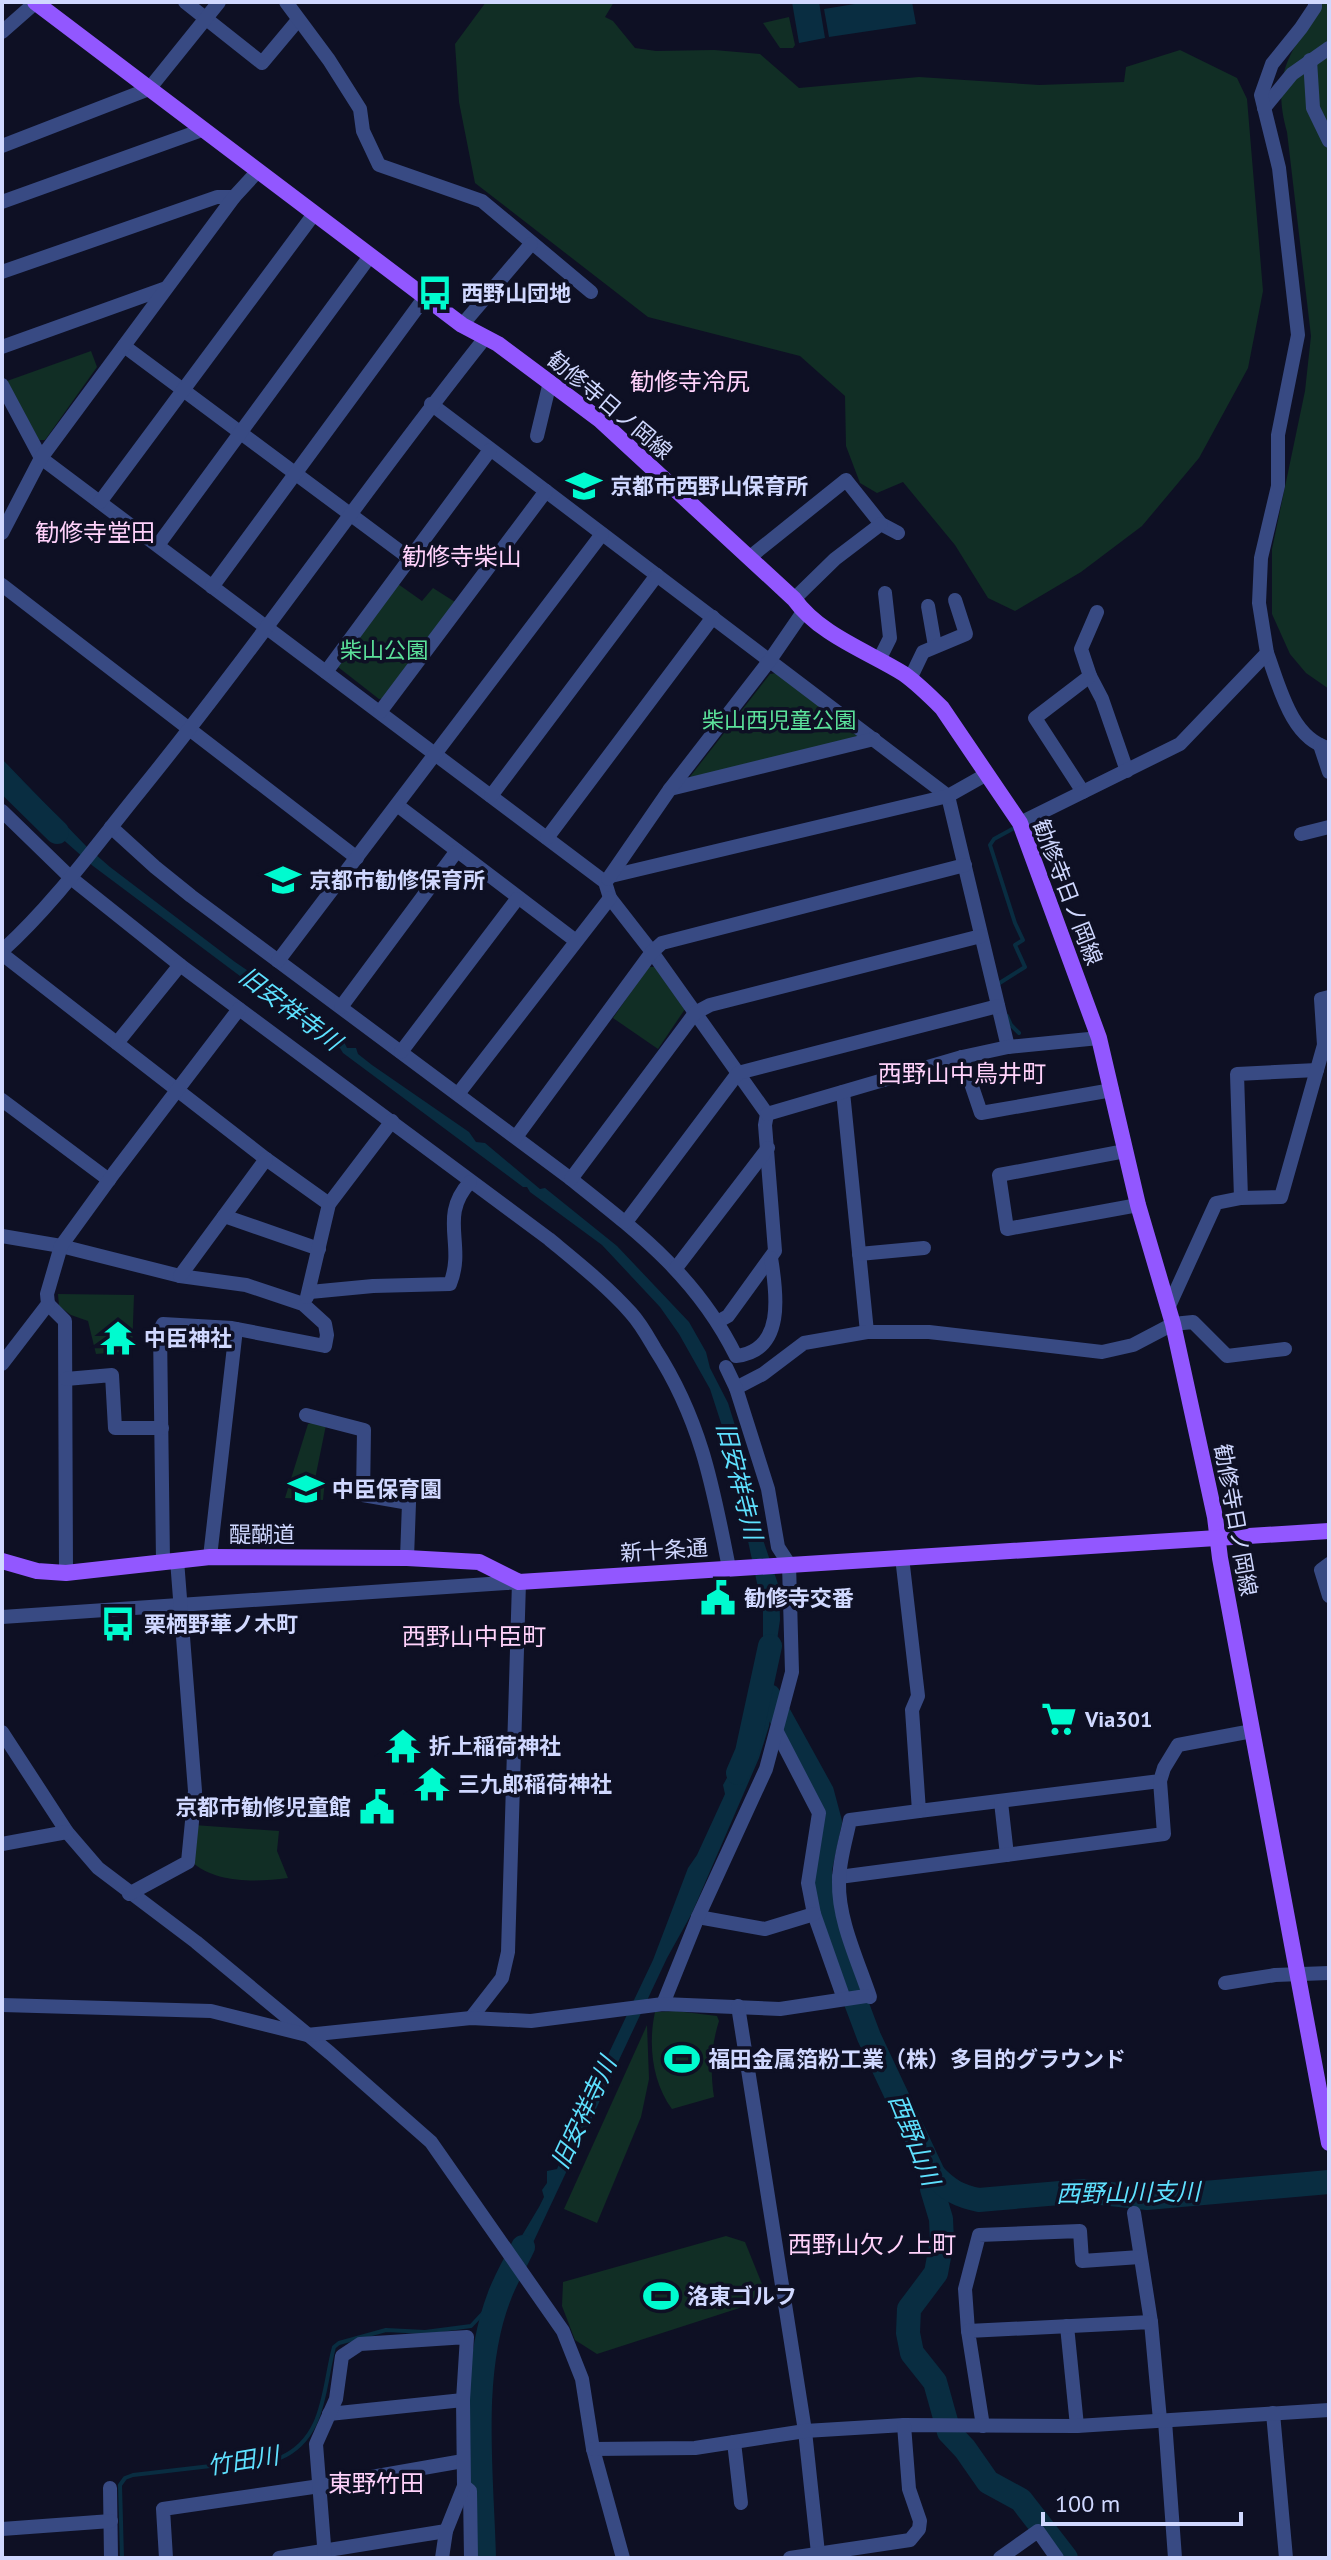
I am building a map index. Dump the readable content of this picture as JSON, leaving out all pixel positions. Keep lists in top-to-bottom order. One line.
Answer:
{"streets":{"main road":["勧修寺日ノ岡線","醍醐道","新十条通"]},"crossings":[["勧修寺日ノ岡線","新十条通"],["醍醐道","新十条通"]],"districts":["勧修寺冷尻","勧修寺堂田","勧修寺柴山","西野山中鳥井町","西野山中臣町","西野山欠ノ上町","東野竹田"],"water":["旧安祥寺川","西野山川","西野山川支川","竹田川"],"parks":["柴山公園","柴山西児童公園"],"places":{"bus stop":["西野山団地","栗栖野華ノ木町"],"school or university":["京都市西野山保育所","京都市勧修保育所","中臣保育園"],"temple":["中臣神社","折上稲荷神社","三九郎稲荷神社"],"public building":["勧修寺交番","京都市勧修児童館"],"supermarket":["Via301"],"sports":["福田金属箔粉工業（株）多目的グラウンド","洛東ゴルフ"]},"scale_bar":"100 m"}
